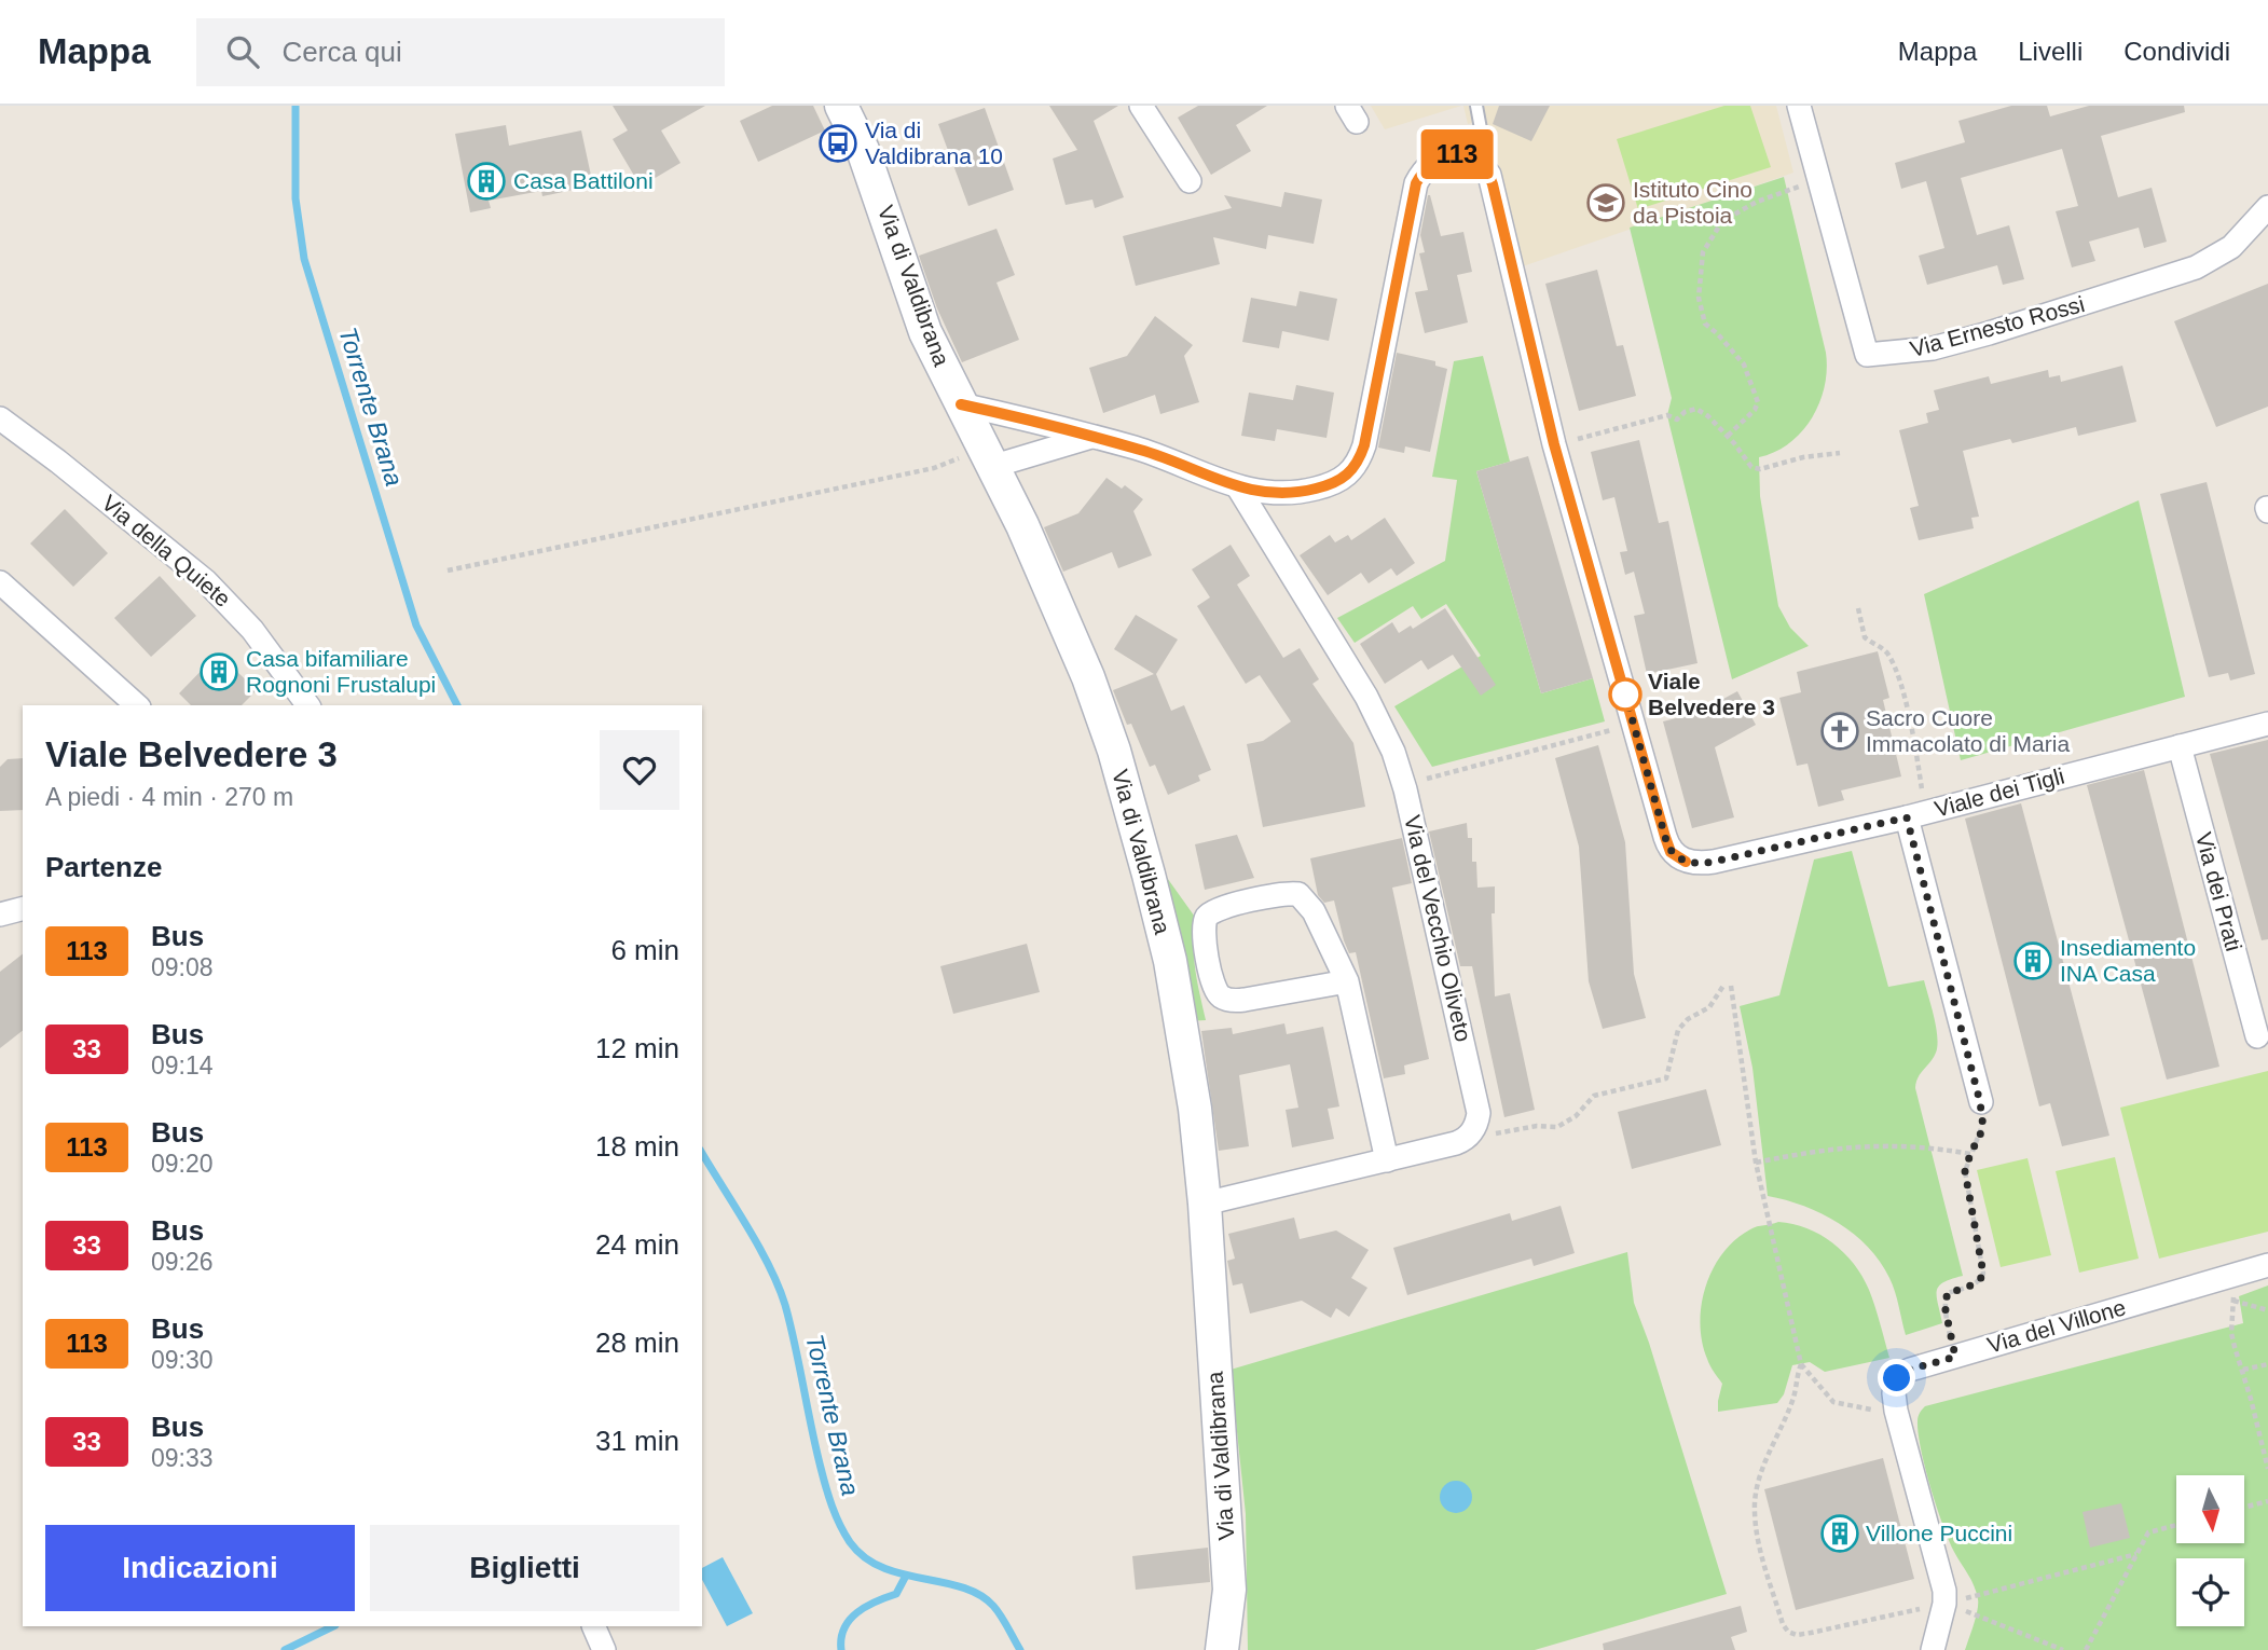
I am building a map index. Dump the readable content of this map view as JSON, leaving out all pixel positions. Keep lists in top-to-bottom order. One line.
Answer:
{"streets":{"street":["Via di Valdibrana","Via Ernesto Rossi","Via della Quiete","Viale dei Tigli","Via dei Prati","Via del Vecchio Oliveto","Via del Villone"]},"crossings":[["Via di Valdibrana","Via del Vecchio Oliveto"],["Viale dei Tigli","Via dei Prati"]],"water":["Torrente Brana"],"places":{"bus stop":["Via di Valdibrana 10"],"building":["Casa Battiloni","Casa bifamiliare Rognoni Frustalupi","Insediamento INA Casa","Villone Puccini"],"school or university":["Istituto Cino da Pistoia"],"other":["Viale Belvedere 3"],"church":["Sacro Cuore Immacolato di Maria"]},"lines":["bus line 113"],"north":"bottom","page":{"header":"Mappa","search":"Cerca qui","nav":["Mappa","Livelli","Condividi"],"on_map":"113","heading":[["Viale Belvedere 3","A piedi · 4 min · 270 m"],"Partenze"],"list":[{"mark":"113","name":"Bus","note":"09:08","value":"6 min"},{"mark":"33","name":"Bus","note":"09:14","value":"12 min"},{"mark":"113","name":"Bus","note":"09:20","value":"18 min"},{"mark":"33","name":"Bus","note":"09:26","value":"24 min"},{"mark":"113","name":"Bus","note":"09:30","value":"28 min"},{"mark":"33","name":"Bus","note":"09:33","value":"31 min"}],"buttons":["Indicazioni","Biglietti"]}}
